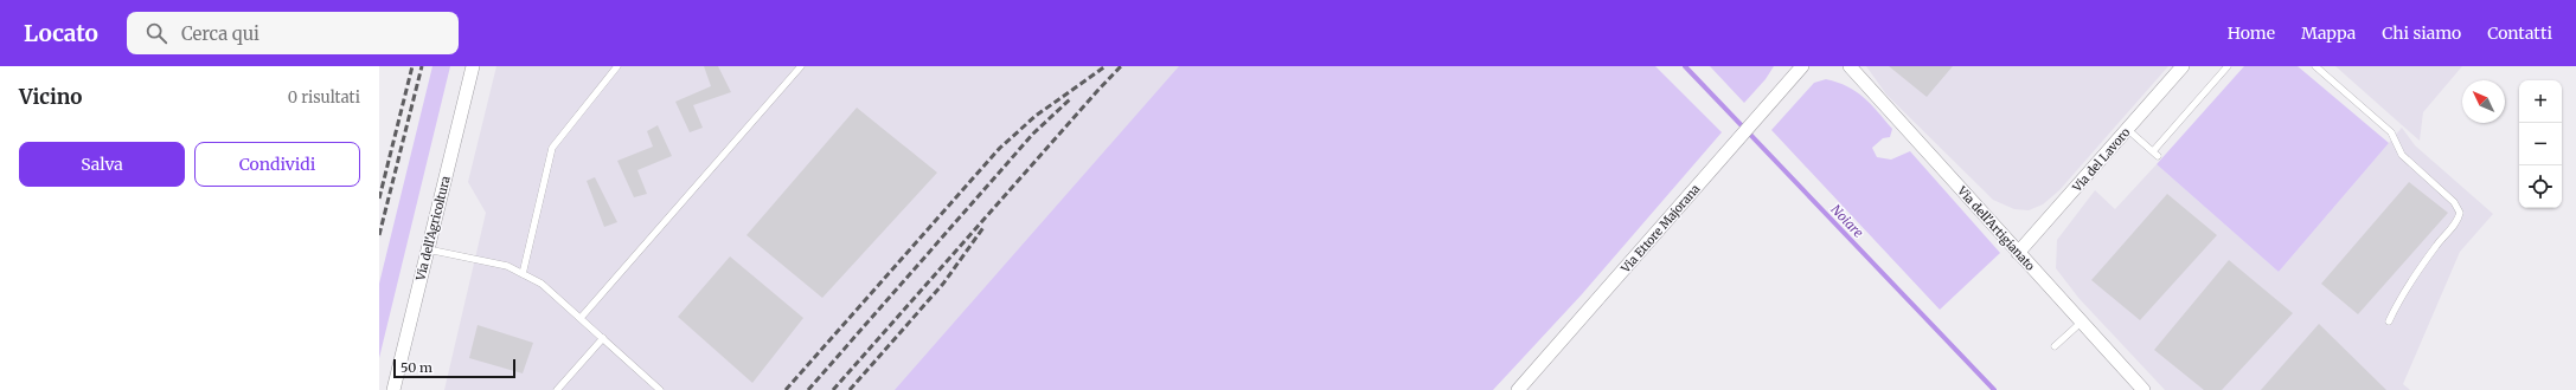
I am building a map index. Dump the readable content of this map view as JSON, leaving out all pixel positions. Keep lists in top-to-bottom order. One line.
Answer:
{"streets":{"street":["Via del Lavoro","Via dell'Agricoltura","Via Ettore Majorana","Via dell'Artigianato"]},"crossings":[["Via del Lavoro","Via dell'Artigianato"]],"water":["Noiare"],"scale_bar":"50 m","north":"top left","page":{"header":"Locato","search":"Cerca qui","nav":["Home","Mappa","Chi siamo","Contatti"],"heading":["Vicino","0 risultati"],"map_buttons":["+","−"],"buttons":["Salva","Condividi"],"scale":"50 m"}}
